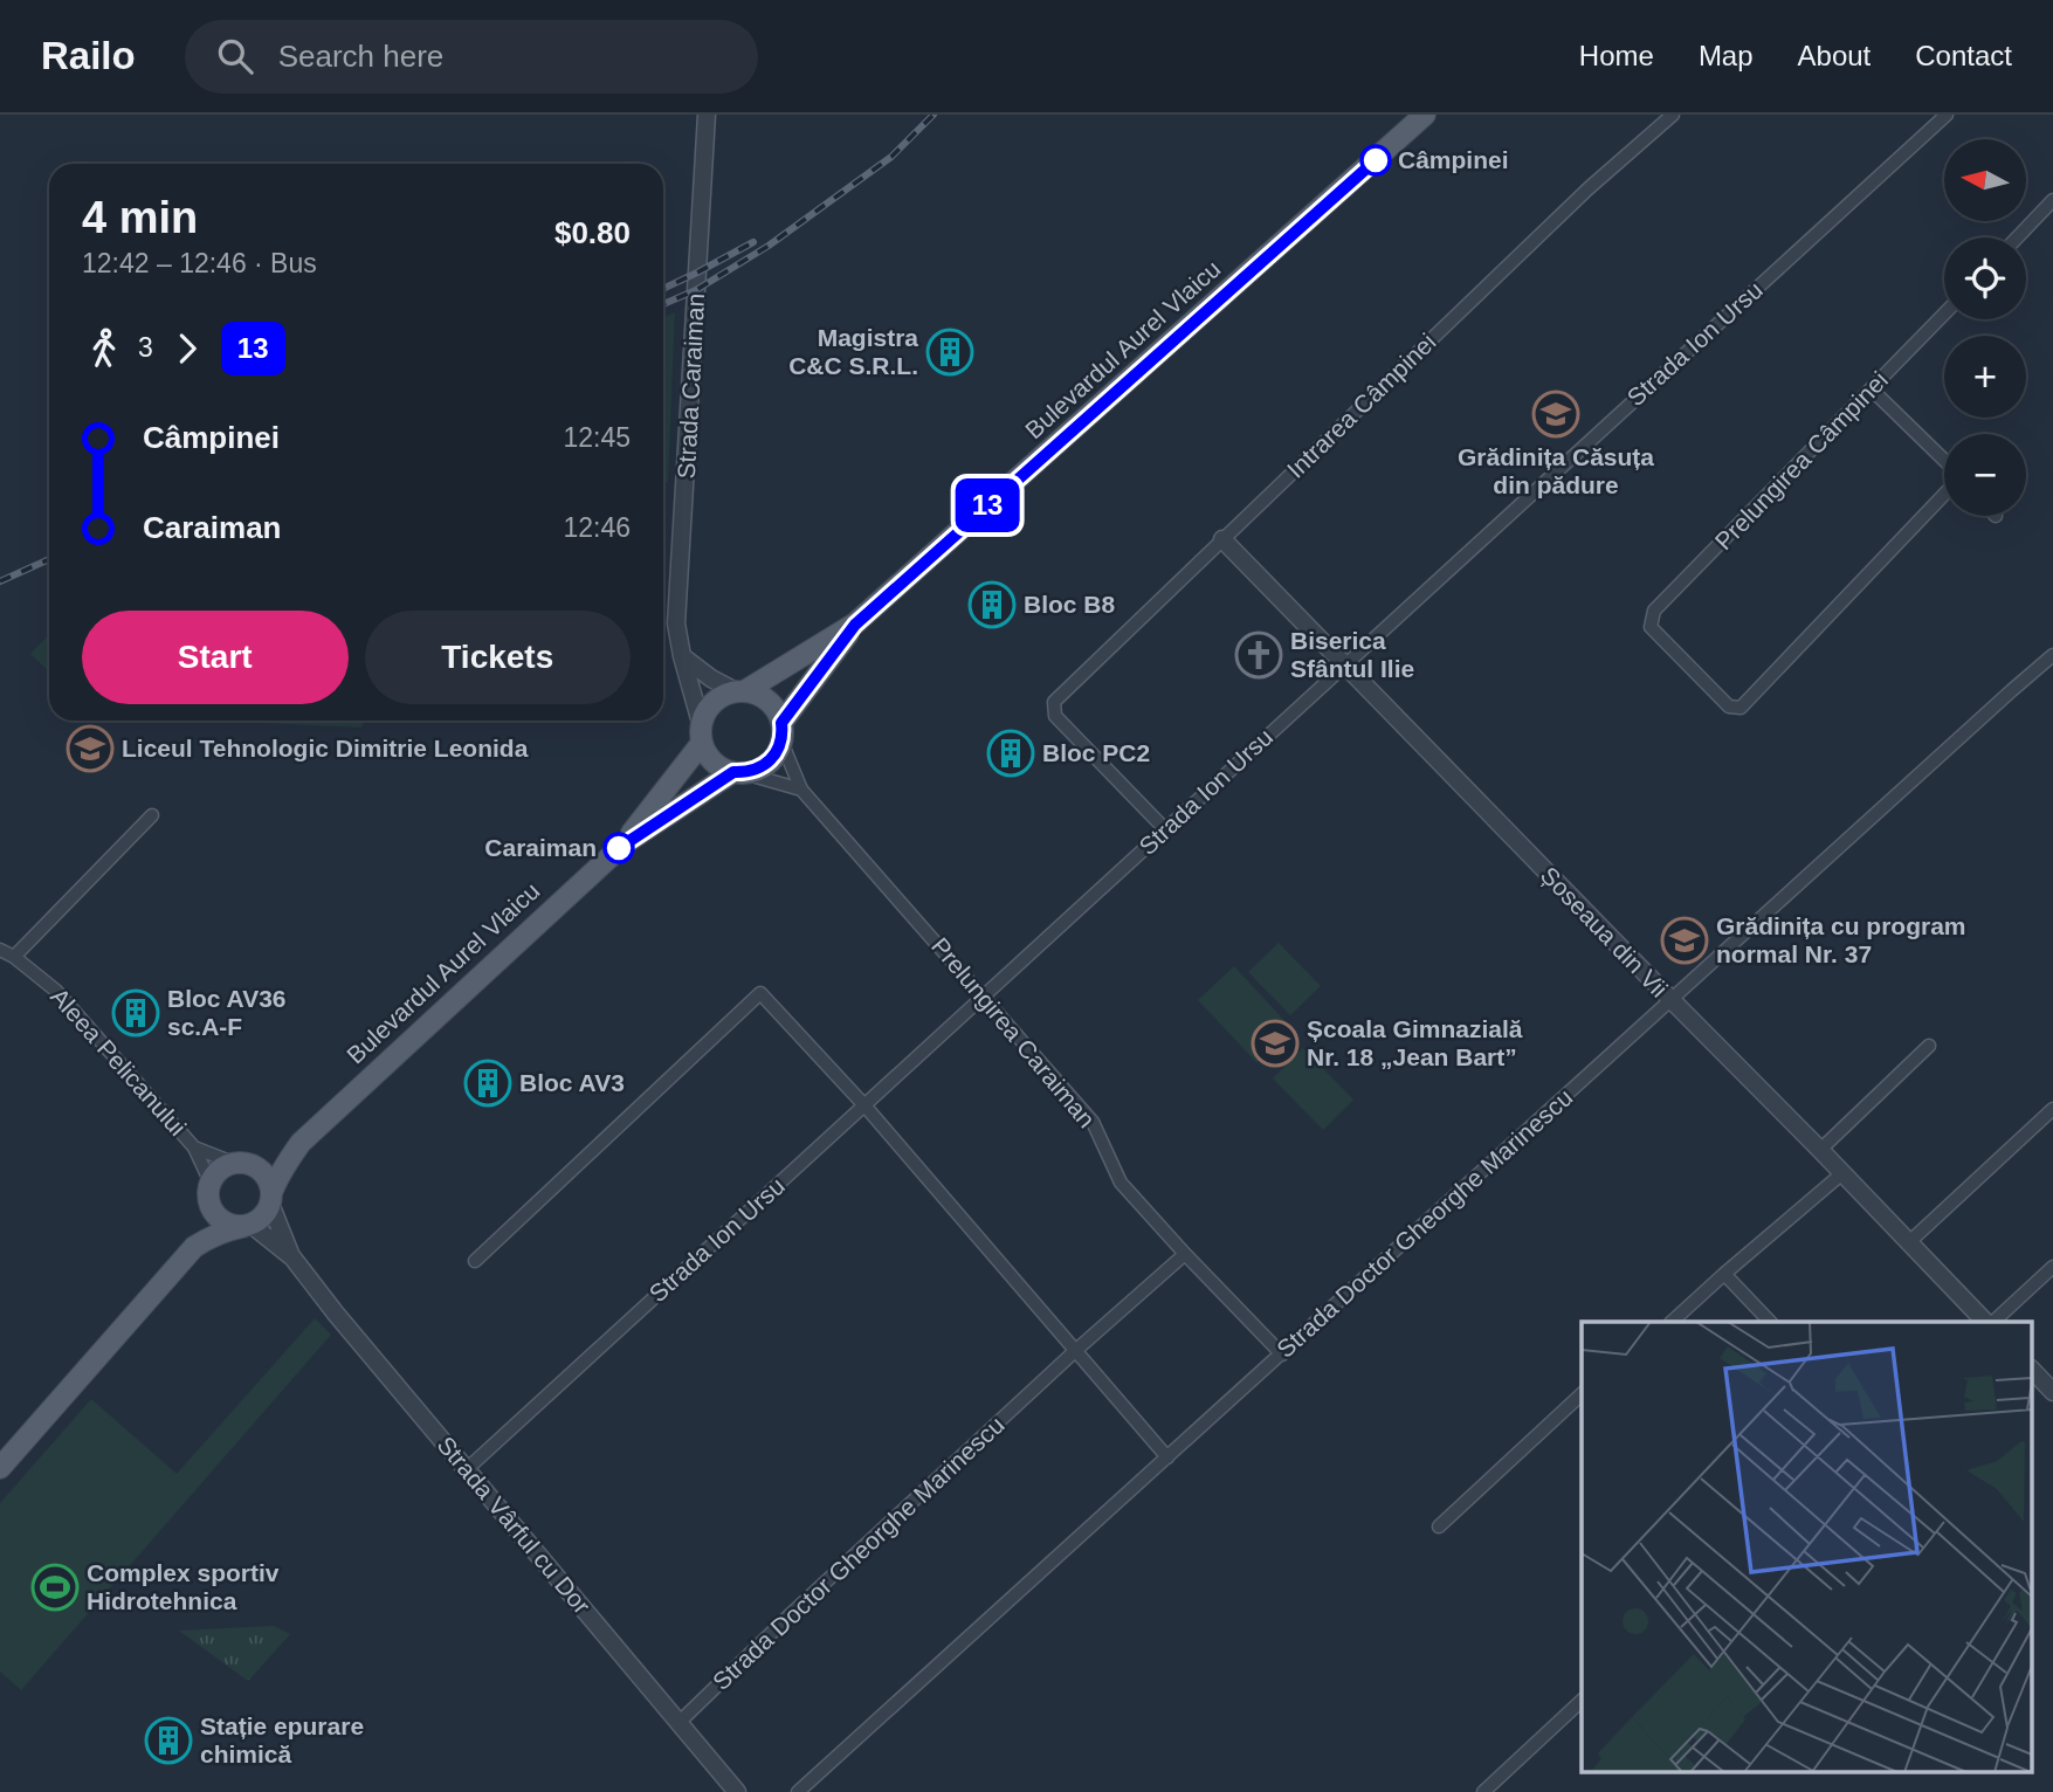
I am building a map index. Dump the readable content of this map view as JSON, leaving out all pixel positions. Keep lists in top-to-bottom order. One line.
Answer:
{"streets":{"main road":["Bulevardul Aurel Vlaicu"],"street":["Strada Ion Ursu","Strada Caraiman","Intrarea Câmpinei","Prelungirea Câmpinei","Șoseaua din Vii","Prelungirea Caraiman","Aleea Pelicanului","Strada Doctor Gheorghe Marinescu","Strada Vârful cu Dor"]},"crossings":[["Strada Ion Ursu","Intrarea Câmpinei"],["Strada Ion Ursu","Șoseaua din Vii"],["Strada Ion Ursu","Prelungirea Caraiman"],["Strada Ion Ursu","Strada Vârful cu Dor"],["Bulevardul Aurel Vlaicu","Strada Caraiman"],["Bulevardul Aurel Vlaicu","Prelungirea Caraiman"],["Bulevardul Aurel Vlaicu","Aleea Pelicanului"],["Bulevardul Aurel Vlaicu","Strada Vârful cu Dor"],["Strada Caraiman","Prelungirea Caraiman"],["Intrarea Câmpinei","Șoseaua din Vii"],["Șoseaua din Vii","Strada Doctor Gheorghe Marinescu"],["Prelungirea Caraiman","Strada Doctor Gheorghe Marinescu"],["Aleea Pelicanului","Strada Vârful cu Dor"],["Strada Doctor Gheorghe Marinescu","Strada Vârful cu Dor"]],"places":{"other":["Câmpinei","Caraiman"],"building":["Magistra C&C S.R.L.","Bloc B8","Bloc PC2","Bloc AV36 sc.A-F","Bloc AV3","Stație epurare chimică"],"school or university":["Grădinița Căsuța din pădure","Liceul Tehnologic Dimitrie Leonida","Grădinița cu program normal Nr. 37","Școala Gimnazială Nr. 18 „Jean Bart”"],"church":["Biserica Sfântul Ilie"],"sports":["Complex sportiv Hidrotehnica"]},"lines":["bus line 13"],"north":"left","page":{"header":"Railo","search":"Search here","nav":["Home","Map","About","Contact"],"on_map":"13","map_buttons":["+","−"],"heading":["4 min","12:42 – 12:46 · Bus","$0.80"],"legs":["3","13"],"list":[{"name":"Câmpinei","value":"12:45"},{"name":"Caraiman","value":"12:46"}],"buttons":["Start","Tickets"]}}
